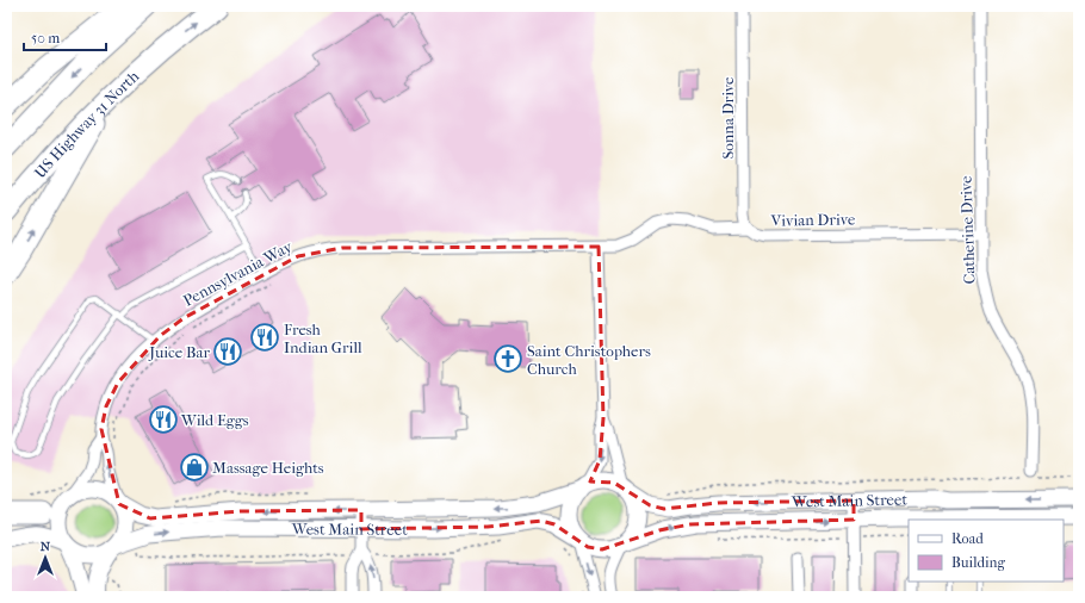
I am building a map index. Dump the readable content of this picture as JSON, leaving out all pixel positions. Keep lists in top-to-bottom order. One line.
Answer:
{"streets":{"highway":["US Highway 31 North"],"main road":["West Main Street"],"street":["Sonna Drive","Vivian Drive","Catherine Drive","Pennsylvania Way"]},"crossings":[["Sonna Drive","Vivian Drive"],["Vivian Drive","Catherine Drive"],["Vivian Drive","Pennsylvania Way"],["Pennsylvania Way","West Main Street"]],"places":{"restaurant":["Fresh Indian Grill","Juice Bar","Wild Eggs"],"church":["Saint Christophers Church"],"shop":["Massage Heights"]},"legend":["Road","Building"],"scale_bar":"50 m","north":"top"}
